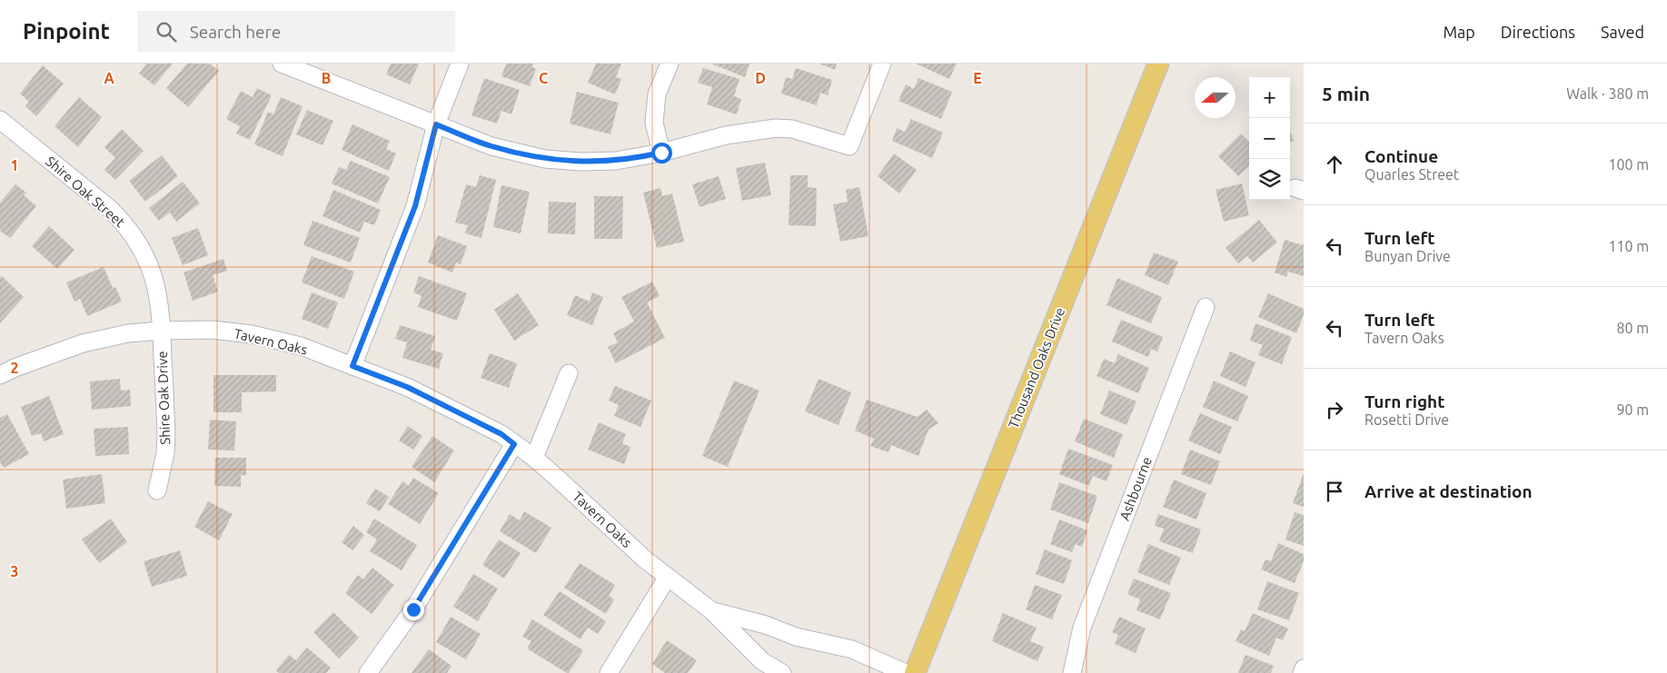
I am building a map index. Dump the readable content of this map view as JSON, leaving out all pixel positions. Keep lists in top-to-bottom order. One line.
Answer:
{"streets":{"main road":["Thousand Oaks Drive"],"street":["Shire Oak Street","Tavern Oaks","Shire Oak Drive","Ashbourne"]},"crossings":[["Shire Oak Street","Tavern Oaks"],["Shire Oak Street","Shire Oak Drive"],["Tavern Oaks","Shire Oak Drive"]],"north":"left","page":{"header":"Pinpoint","search":"Search here","nav":["Map","Directions","Saved"],"heading":["5 min","Walk · 380 m"],"map_buttons":["+","−"],"list":[["Continue","Quarles Street","100 m"],["Turn left","Bunyan Drive","110 m"],["Turn left","Tavern Oaks","80 m"],["Turn right","Rosetti Drive","90 m"],"Arrive at destination"]},"grid":{"columns":["A","B","C","D","E"],"rows":["1","2","3"]}}
